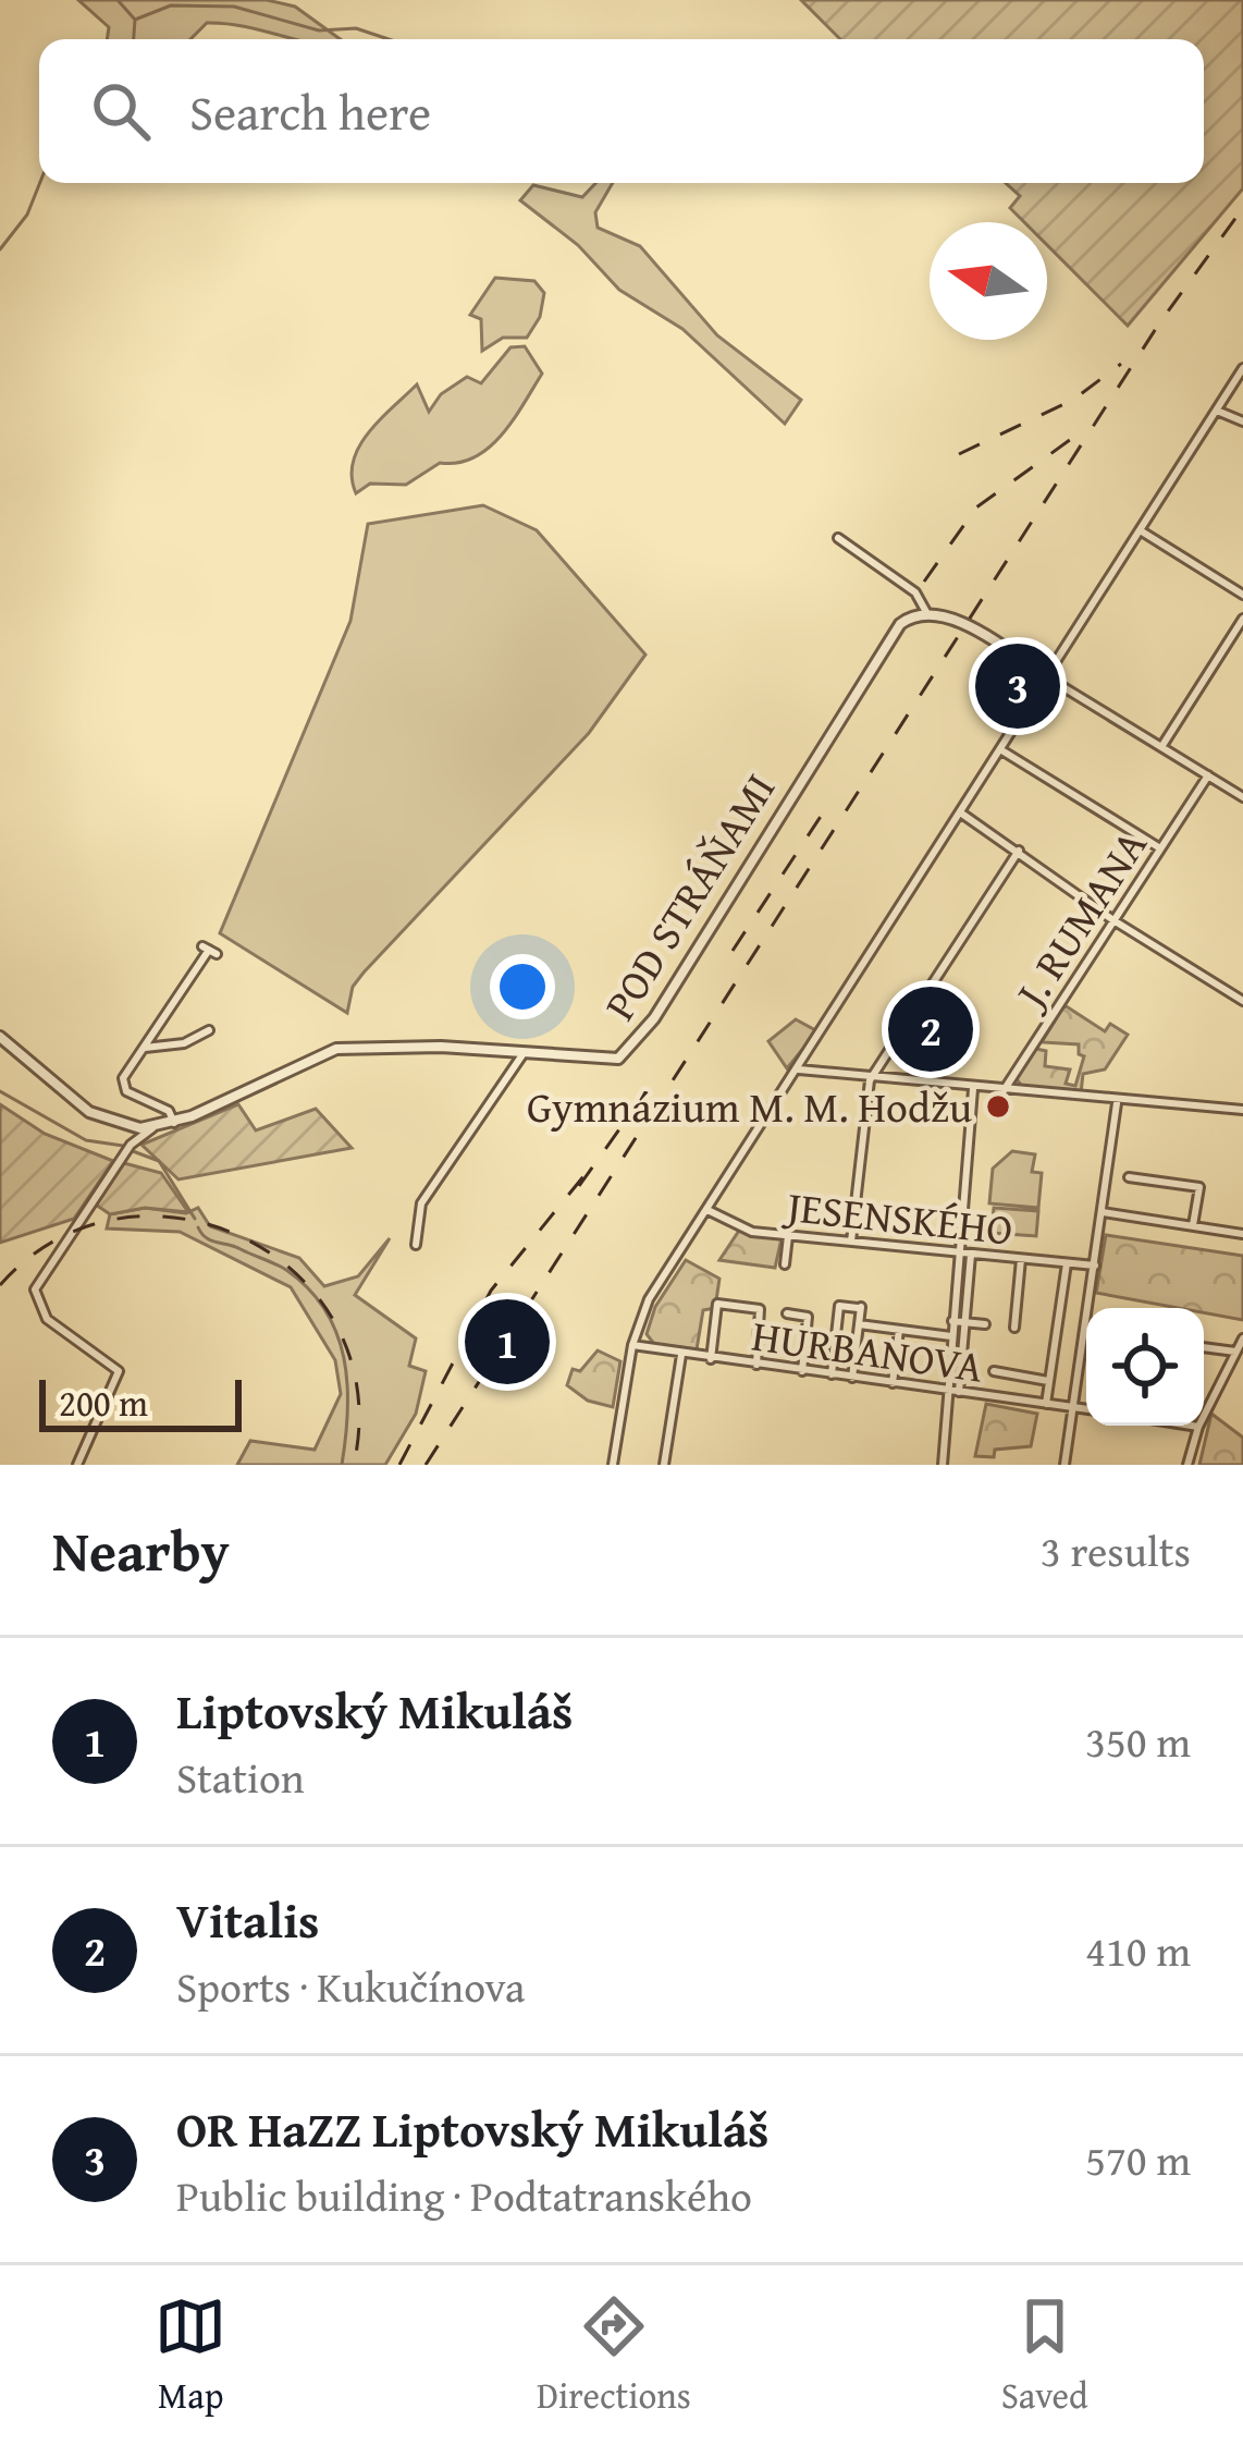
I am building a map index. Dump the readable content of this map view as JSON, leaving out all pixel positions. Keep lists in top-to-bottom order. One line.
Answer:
{"streets":{"street":["POD STRÁŇAMI","J. RUMANA","JESENSKÉHO","HURBANOVA"]},"places":["Gymnázium M. M. Hodžu"],"scale_bar":"200 m","north":"left","page":{"search":"Search here","pins":["3","2","1"],"scale":"200 m","heading":["Nearby","3 results"],"list":[{"mark":"1","name":"Liptovský Mikuláš","note":"Station","value":"350 m"},{"mark":"2","name":"Vitalis","note":"Sports · Kukučínova","value":"410 m"},{"mark":"3","name":"OR HaZZ Liptovský Mikuláš","note":"Public building · Podtatranského","value":"570 m"}],"nav":["Map","Directions","Saved"]}}
